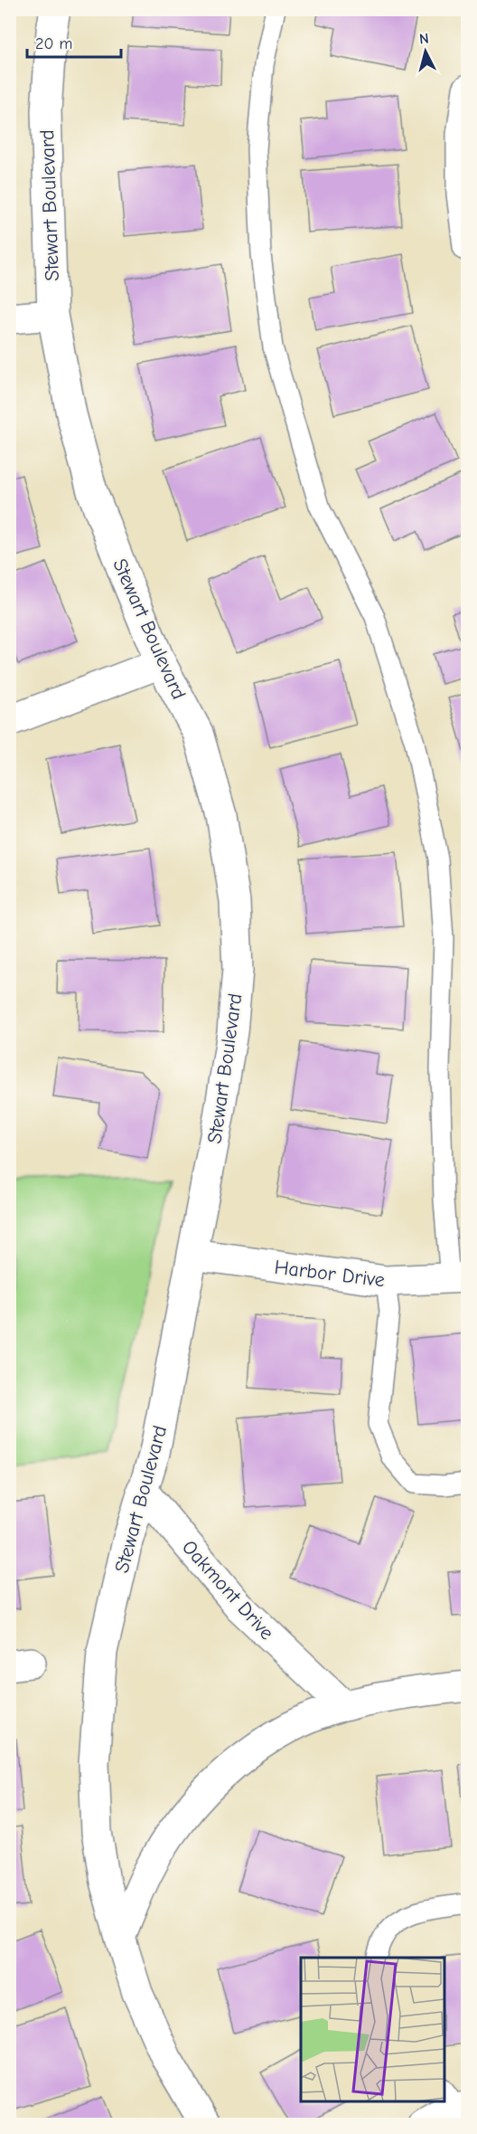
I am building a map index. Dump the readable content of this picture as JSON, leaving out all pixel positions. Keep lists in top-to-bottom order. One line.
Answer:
{"streets":{"street":["Stewart Boulevard","Harbor Drive","Oakmont Drive"]},"crossings":[["Stewart Boulevard","Harbor Drive"],["Stewart Boulevard","Oakmont Drive"]],"scale_bar":"20 m","north":"top"}
